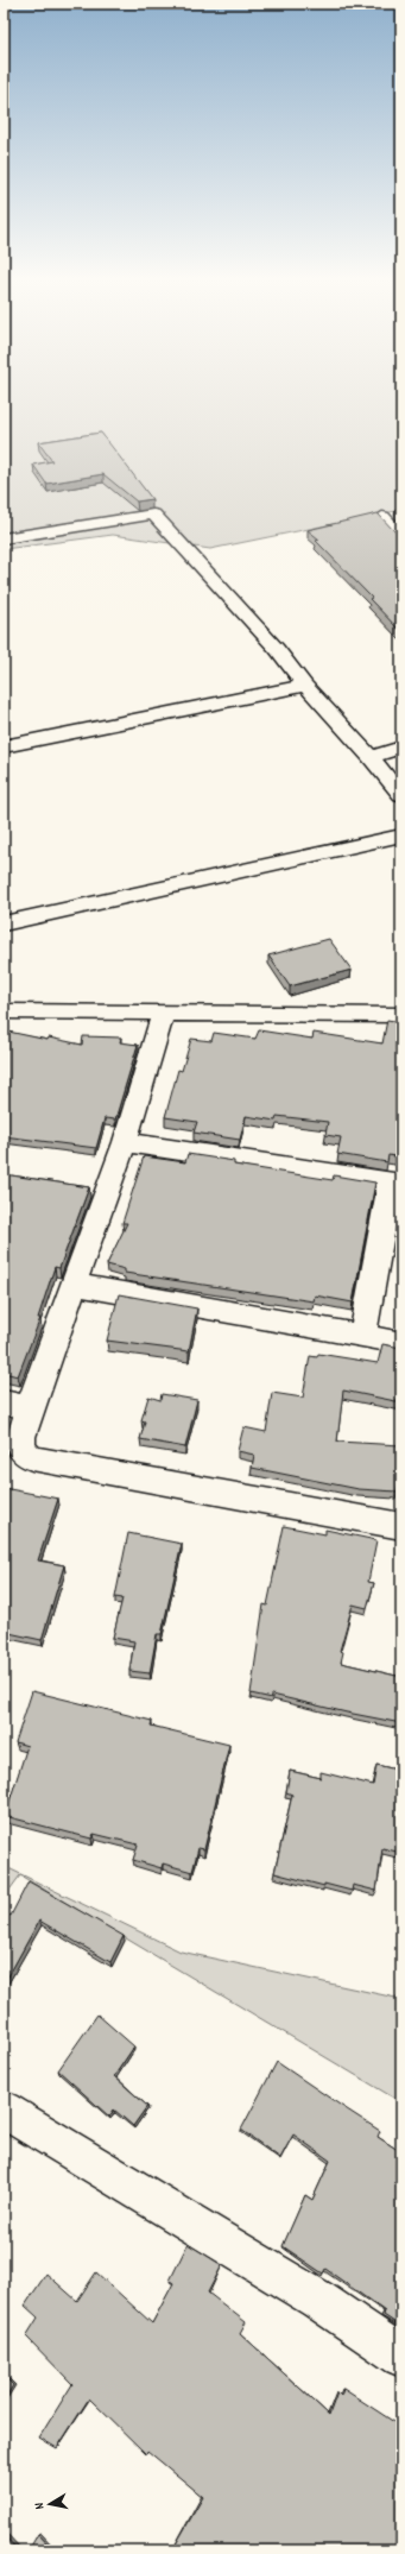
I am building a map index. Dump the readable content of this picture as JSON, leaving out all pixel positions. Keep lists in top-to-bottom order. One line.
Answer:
{"north":"left"}
